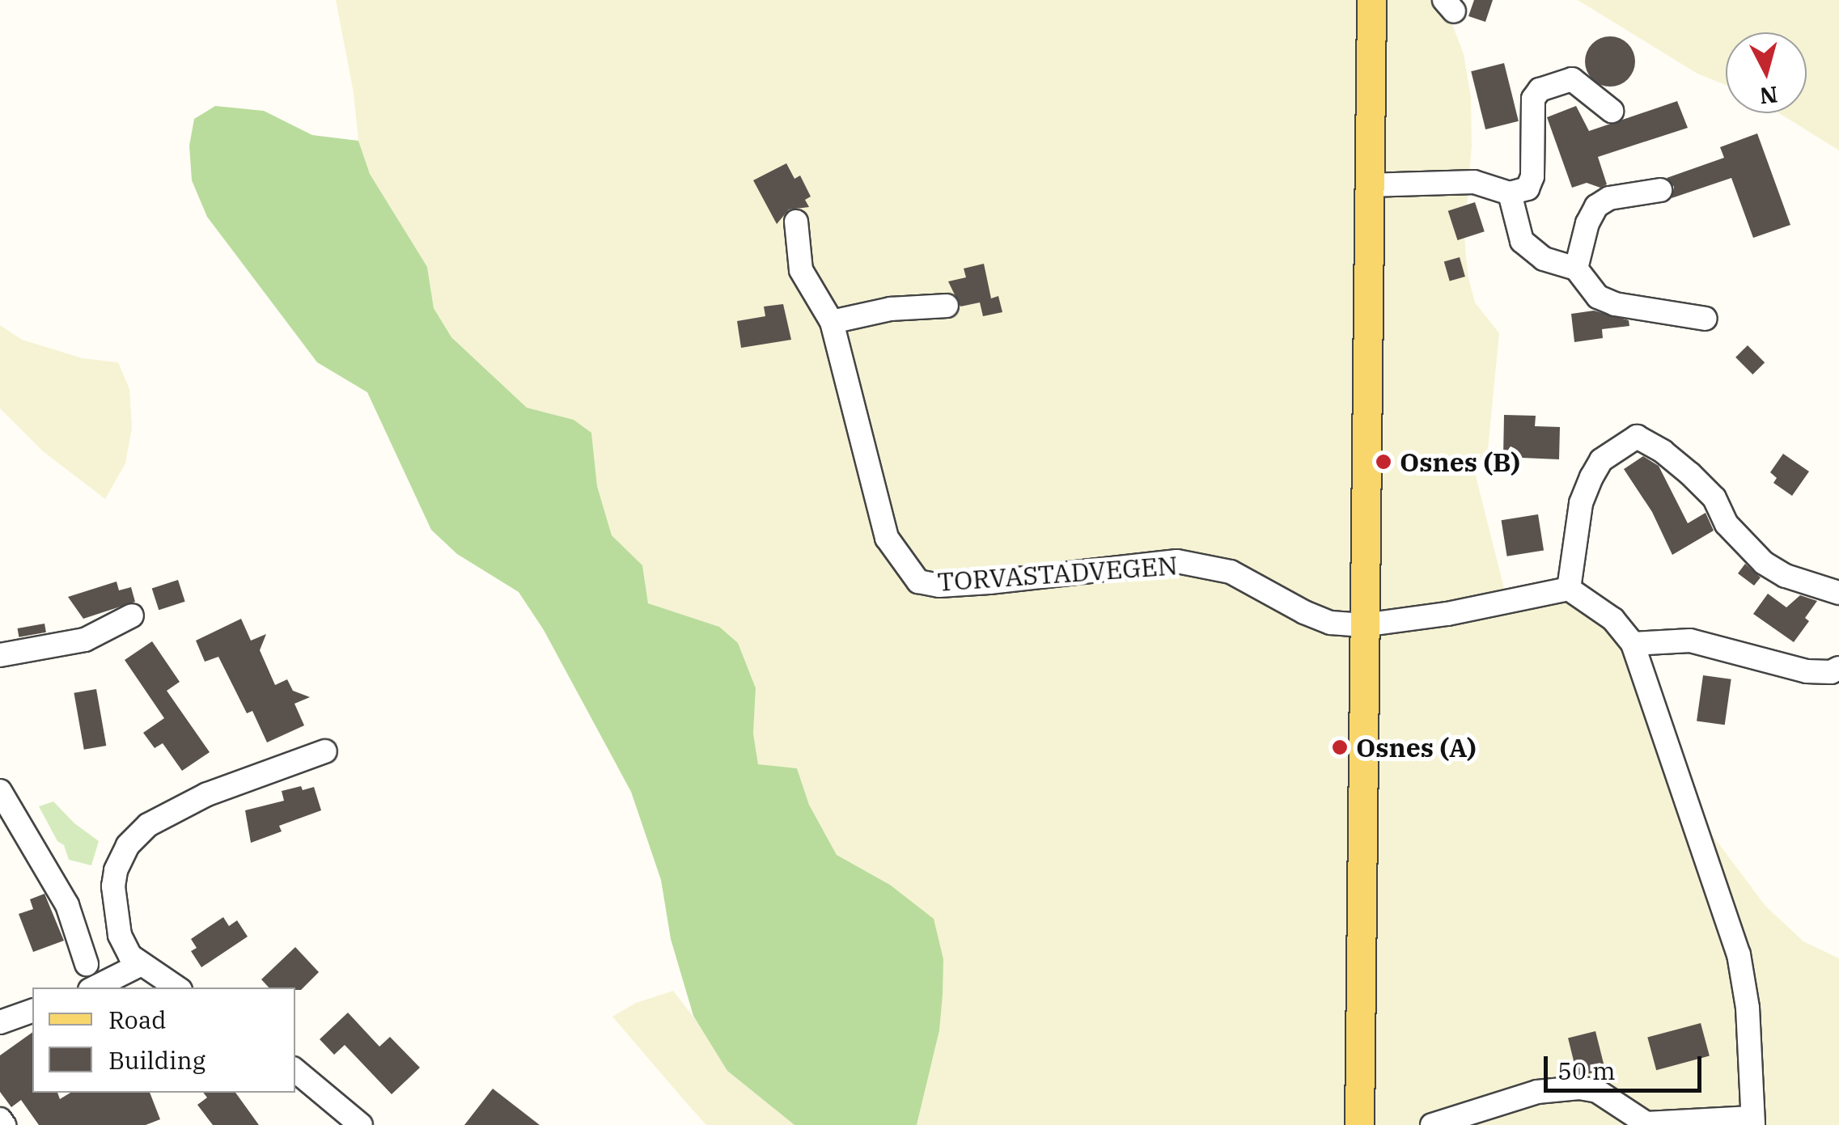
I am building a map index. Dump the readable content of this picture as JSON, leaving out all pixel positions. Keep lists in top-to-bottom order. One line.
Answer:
{"streets":{"street":["TORVASTADVEGEN"]},"places":["Osnes (B)","Osnes (A)"],"legend":["Road","Building"],"scale_bar":"50 m","north":"bottom"}
